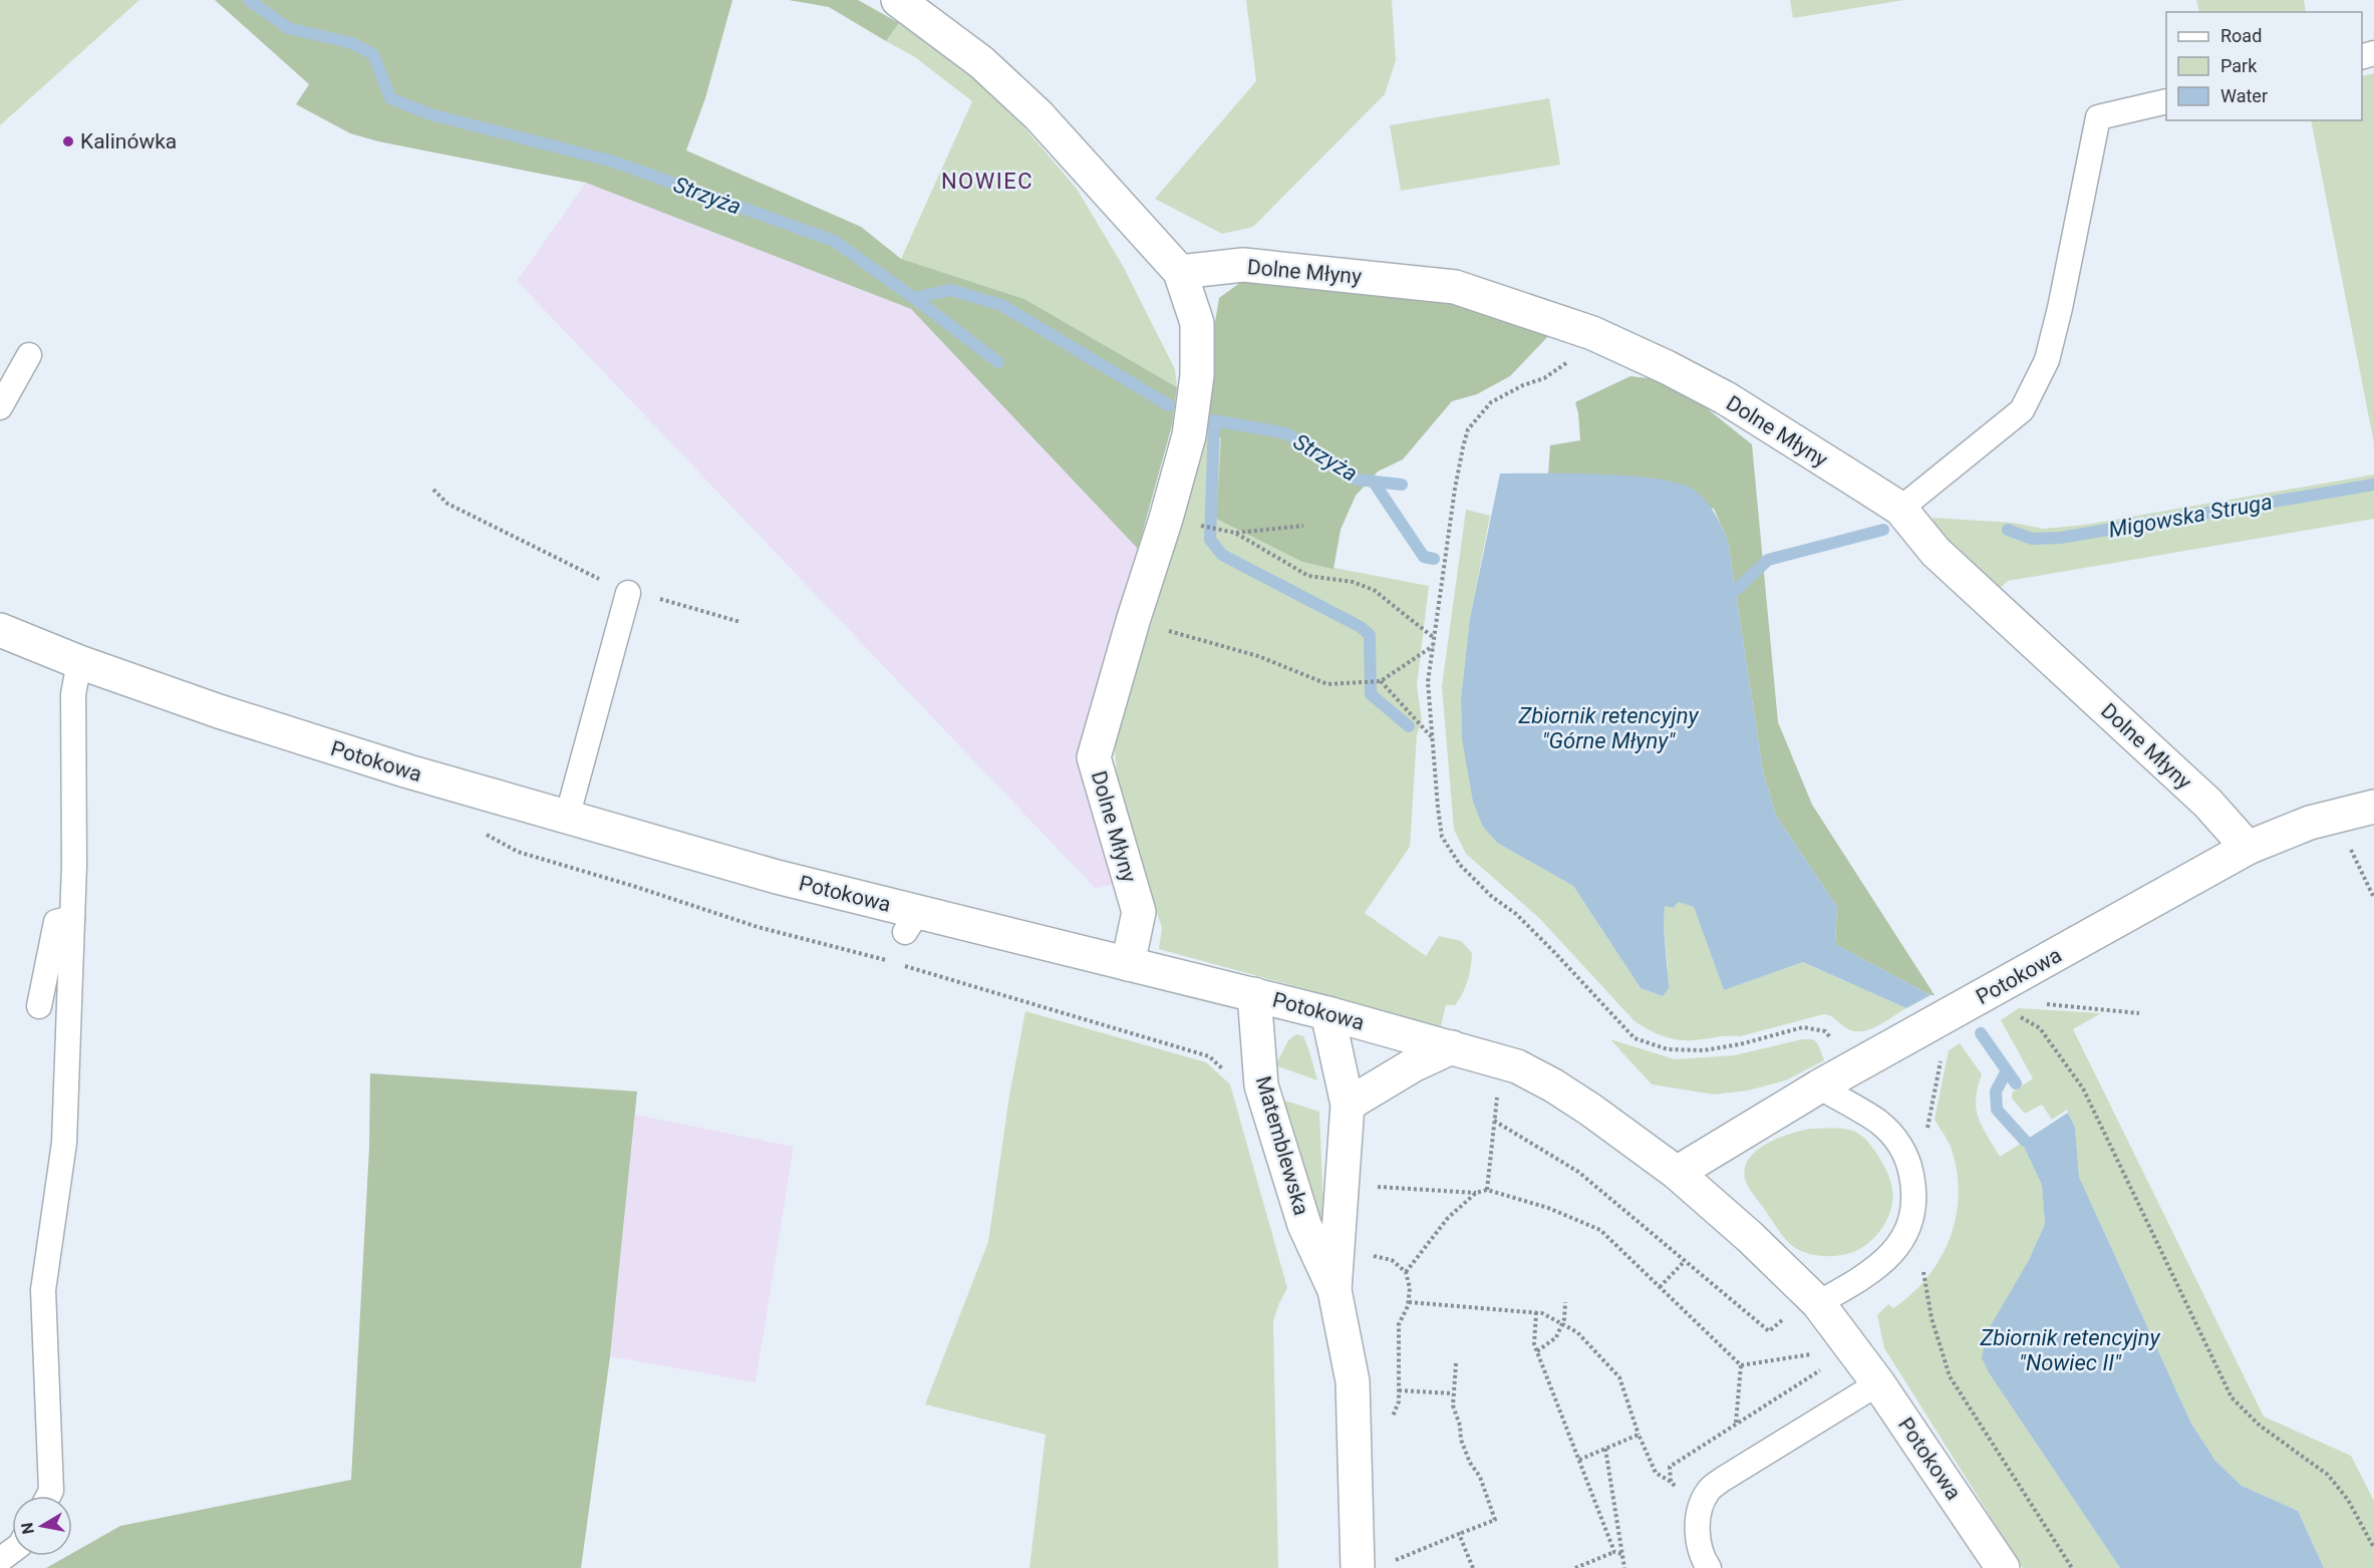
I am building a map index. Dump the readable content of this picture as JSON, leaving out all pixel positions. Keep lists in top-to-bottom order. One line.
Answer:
{"streets":{"street":["Dolne Młyny","Potokowa","Matemblewska"]},"crossings":[["Dolne Młyny","Potokowa"],["Potokowa","Matemblewska"]],"districts":["NOWIEC"],"water":["Strzyża","Migowska Struga","Zbiornik retencyjny \"Górne Młyny\"","Zbiornik retencyjny \"Nowiec II\""],"places":["Kalinówka"],"legend":["Road","Park","Water"],"north":"left"}
